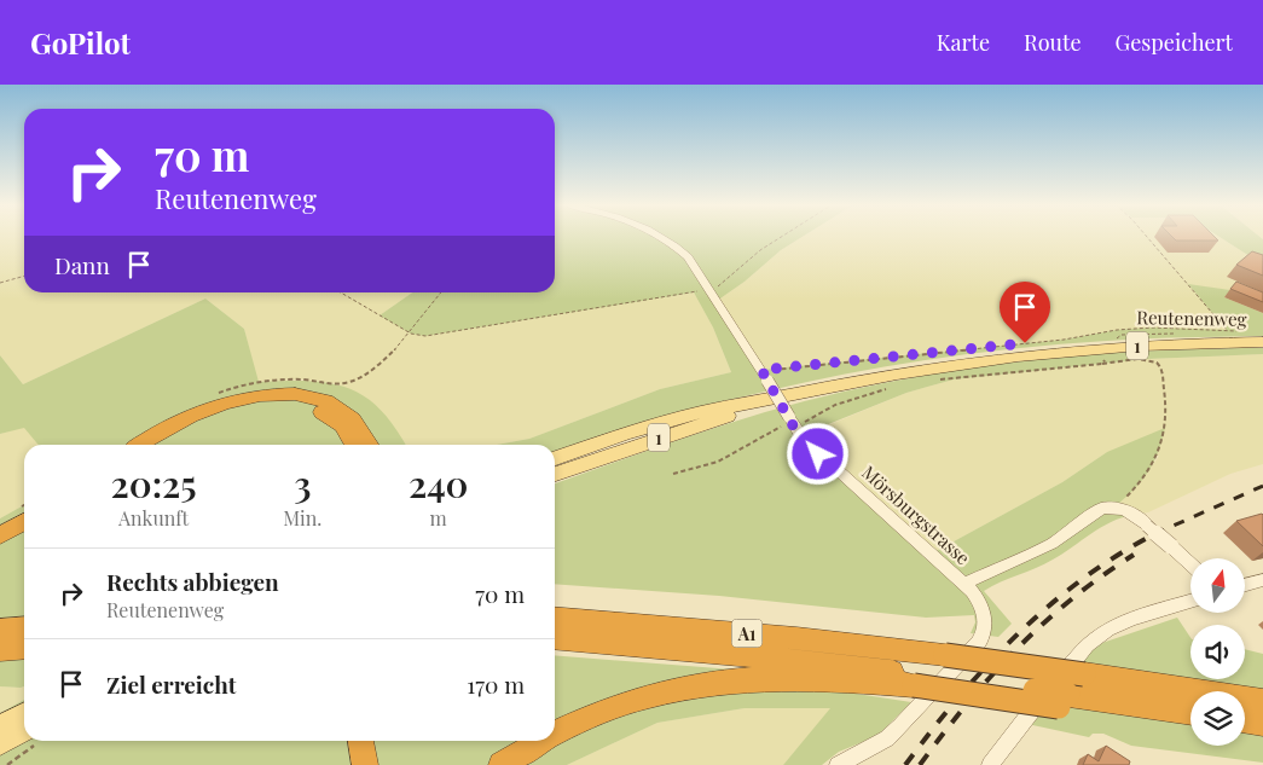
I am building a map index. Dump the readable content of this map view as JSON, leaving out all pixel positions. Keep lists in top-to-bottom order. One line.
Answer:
{"streets":{"highway":["A1"],"main road":["1"],"street":["Mörsburgstrasse"],"path":["Reutenenweg"]},"crossings":[["Reutenenweg","Mörsburgstrasse"]],"north":"top","page":{"header":"GoPilot","nav":["Karte","Route","Gespeichert"],"turn":["70 m","Reutenenweg"],"then":"Dann","eta":["20:25","Ankunft","3","Min.","240","m"],"list":[{"name":"Rechts abbiegen","note":"Reutenenweg","value":"70 m"},{"name":"Ziel erreicht","value":"170 m"}]}}
